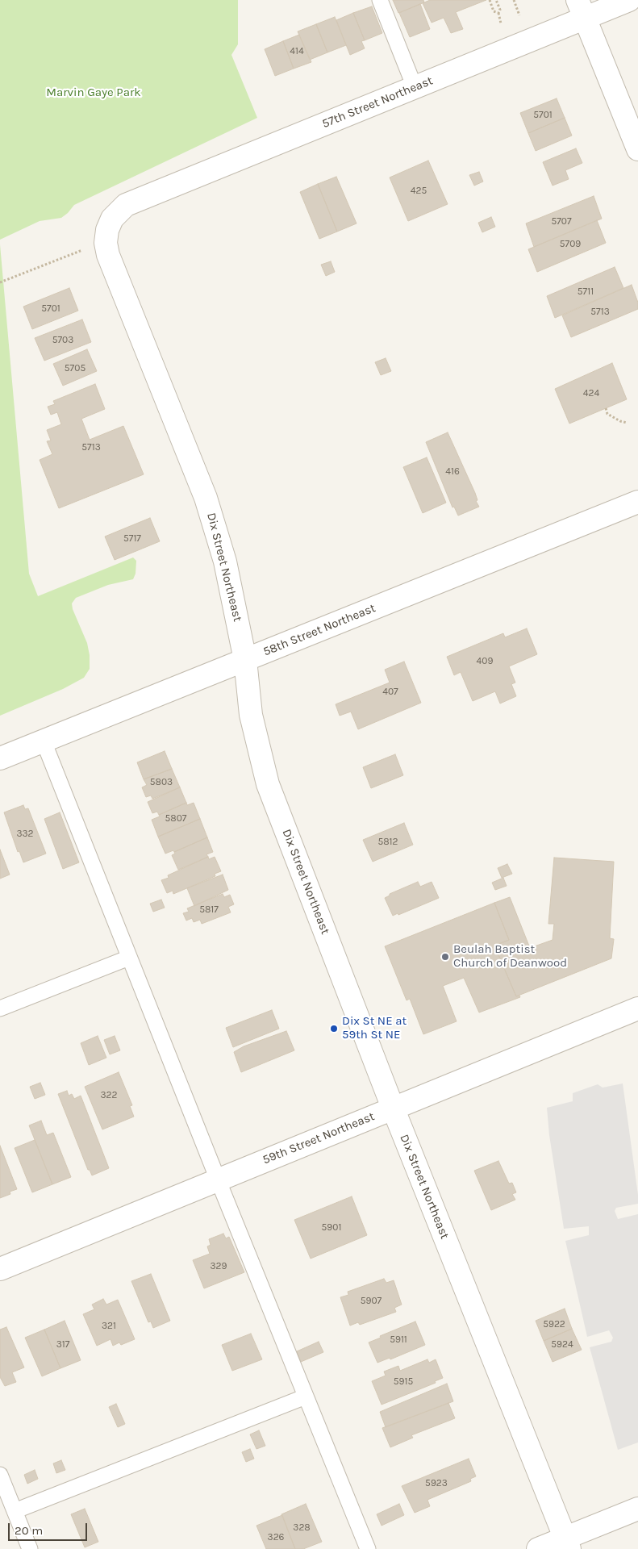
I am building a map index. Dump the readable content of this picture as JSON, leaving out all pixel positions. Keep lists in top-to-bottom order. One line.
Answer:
{"streets":{"street":["57th Street Northeast","Dix Street Northeast","58th Street Northeast","59th Street Northeast"]},"crossings":[["57th Street Northeast","Dix Street Northeast"],["Dix Street Northeast","58th Street Northeast"],["Dix Street Northeast","59th Street Northeast"]],"parks":["Marvin Gaye Park"],"places":["Beulah Baptist Church of Deanwood","Dix St NE at 59th St NE"],"house_numbers":["414","5701","425","5707","5709","5711","5701","5713","5703","5705","424","5713","416","5717","409","407","5803","5807","332","5812","5817","322","5901","329","5907","5922","321","5911","317","5924","5915","5923","328","326"],"scale_bar":"20 m"}
